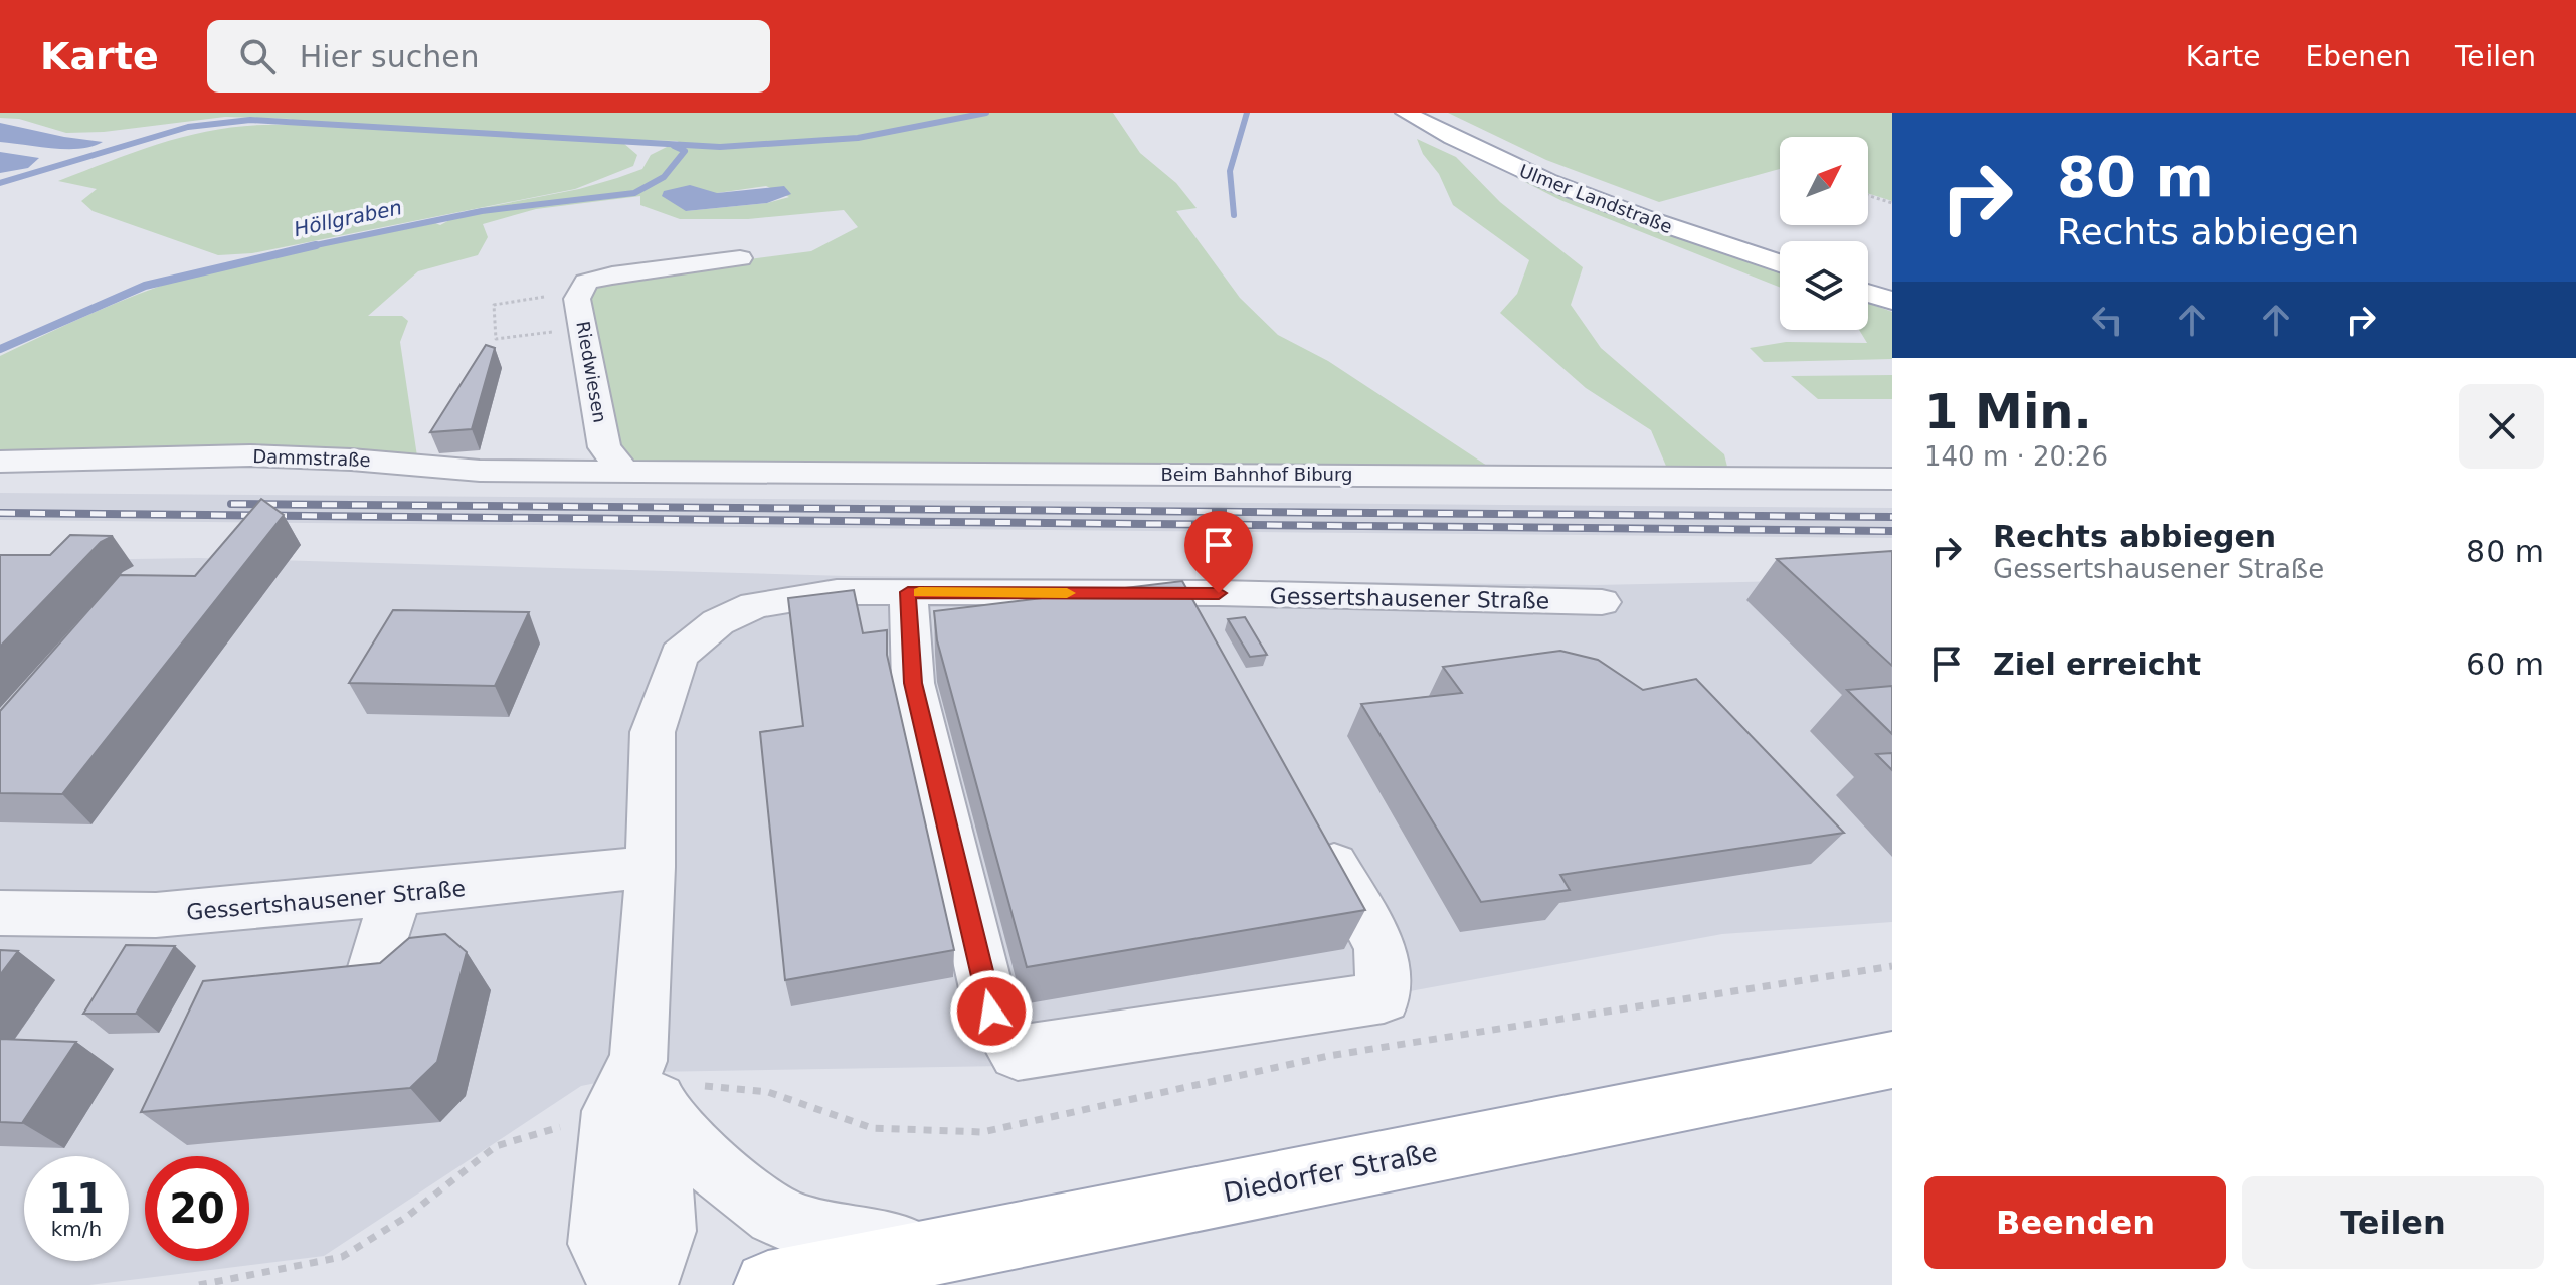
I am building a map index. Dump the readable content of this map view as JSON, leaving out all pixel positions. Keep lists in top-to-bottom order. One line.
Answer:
{"streets":{"main road":["Ulmer Landstraße","Diedorfer Straße"],"street":["Riedwiesen","Dammstraße","Beim Bahnhof Biburg","Gessertshausener Straße"]},"crossings":[["Riedwiesen","Dammstraße"],["Riedwiesen","Beim Bahnhof Biburg"],["Dammstraße","Beim Bahnhof Biburg"]],"water":["Höllgraben"],"north":"top right","page":{"header":"Karte","search":"Hier suchen","nav":["Karte","Ebenen","Teilen"],"turn":["80 m","Rechts abbiegen"],"heading":["1 Min.","140 m · 20:26"],"list":[{"name":"Rechts abbiegen","note":"Gessertshausener Straße","value":"80 m"},{"name":"Ziel erreicht","value":"60 m"}],"speed":"11 km/h","limit":"20","buttons":["Beenden","Teilen"]}}
